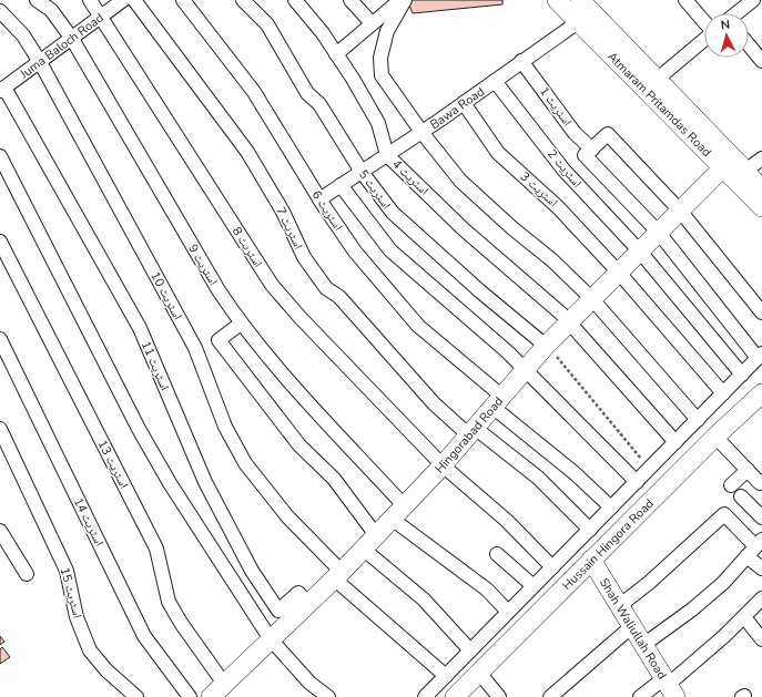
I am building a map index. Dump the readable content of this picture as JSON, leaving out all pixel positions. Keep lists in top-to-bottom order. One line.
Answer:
{"streets":{"street":["Juma Baloch Road","Atmaram Pritamdas Road","اسٹریٹ 1","Bawa Road","اسٹریٹ 2","اسٹریٹ 4","اسٹریٹ 5","اسٹریٹ 3","اسٹریٹ 6","اسٹریٹ 7","اسٹریٹ 8","اسٹریٹ 9","اسٹریٹ 10","اسٹریٹ 11","Hingorabad Road","اسٹریٹ 13","اسٹریٹ 14","Hussain Hingora Road","اسٹریٹ 15","Shah Waliullah Road"]},"crossings":[["Juma Baloch Road","اسٹریٹ 8"],["Juma Baloch Road","اسٹریٹ 9"],["Juma Baloch Road","اسٹریٹ 10"],["Juma Baloch Road","اسٹریٹ 11"],["Atmaram Pritamdas Road","Bawa Road"],["Atmaram Pritamdas Road","Hingorabad Road"],["اسٹریٹ 1","Bawa Road"],["Bawa Road","اسٹریٹ 2"],["Bawa Road","اسٹریٹ 4"],["Bawa Road","اسٹریٹ 5"],["Bawa Road","اسٹریٹ 3"],["Bawa Road","اسٹریٹ 6"],["اسٹریٹ 2","Hingorabad Road"],["اسٹریٹ 4","Hingorabad Road"],["اسٹریٹ 5","Hingorabad Road"],["اسٹریٹ 3","Hingorabad Road"],["اسٹریٹ 6","Hingorabad Road"],["اسٹریٹ 7","Hingorabad Road"],["اسٹریٹ 8","Hingorabad Road"],["اسٹریٹ 9","Hingorabad Road"],["اسٹریٹ 10","Hingorabad Road"],["اسٹریٹ 11","Hingorabad Road"],["Hingorabad Road","اسٹریٹ 13"],["Hussain Hingora Road","Shah Waliullah Road"]],"north":"top"}
